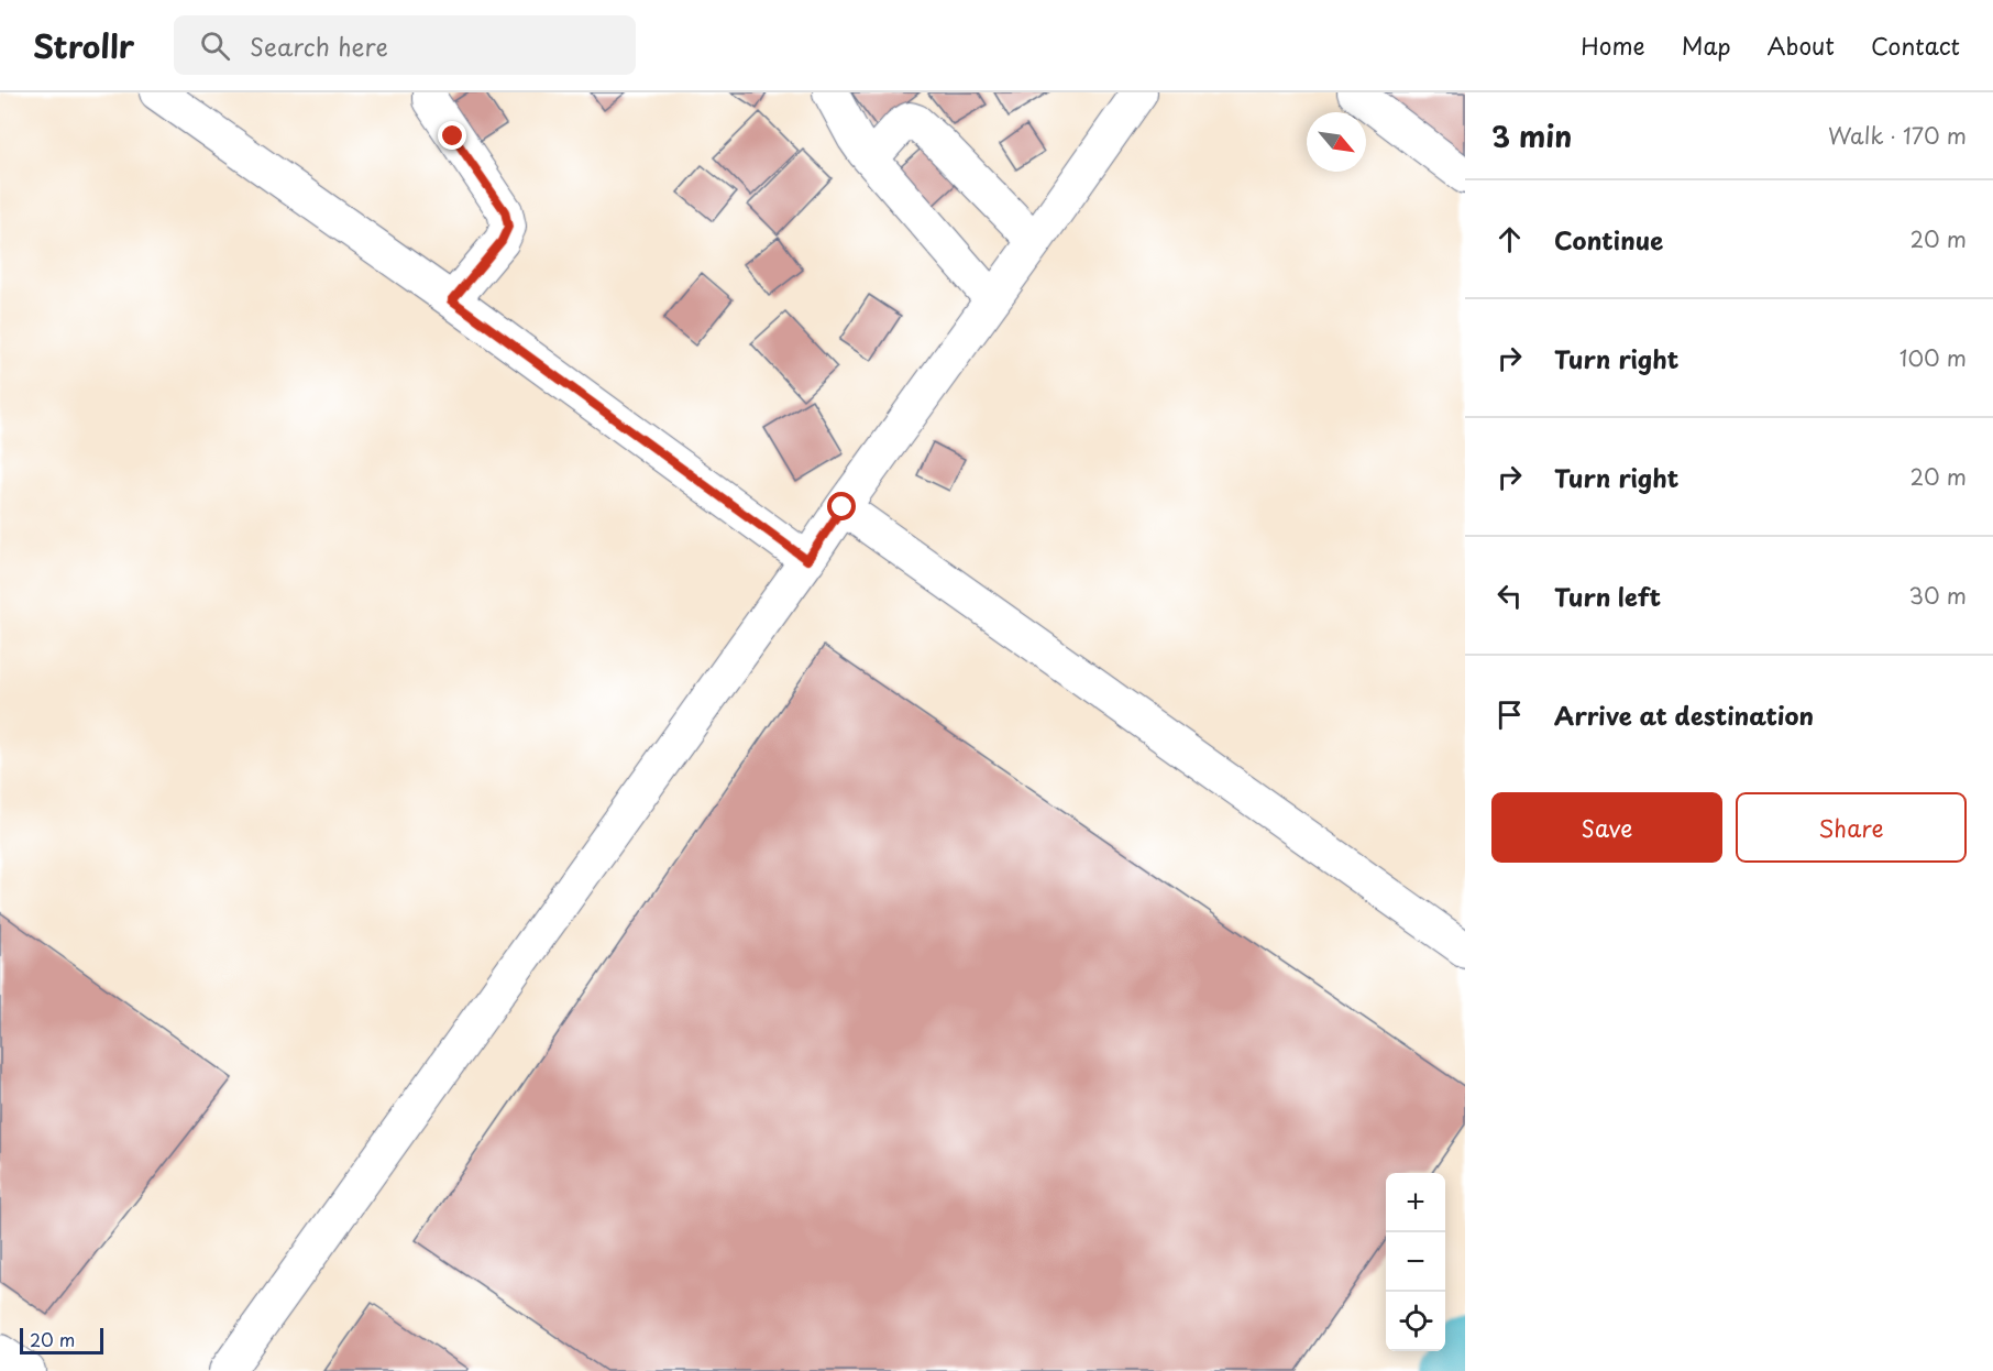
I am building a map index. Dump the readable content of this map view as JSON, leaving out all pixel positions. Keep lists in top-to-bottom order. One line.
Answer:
{"scale_bar":"20 m","north":"bottom right","page":{"header":"Strollr","search":"Search here","nav":["Home","Map","About","Contact"],"heading":["3 min","Walk · 170 m"],"list":[["Continue","20 m"],["Turn right","100 m"],["Turn right","20 m"],["Turn left","30 m"],"Arrive at destination"],"buttons":["Save","Share"],"map_buttons":["+","−"],"scale":"20 m"}}
